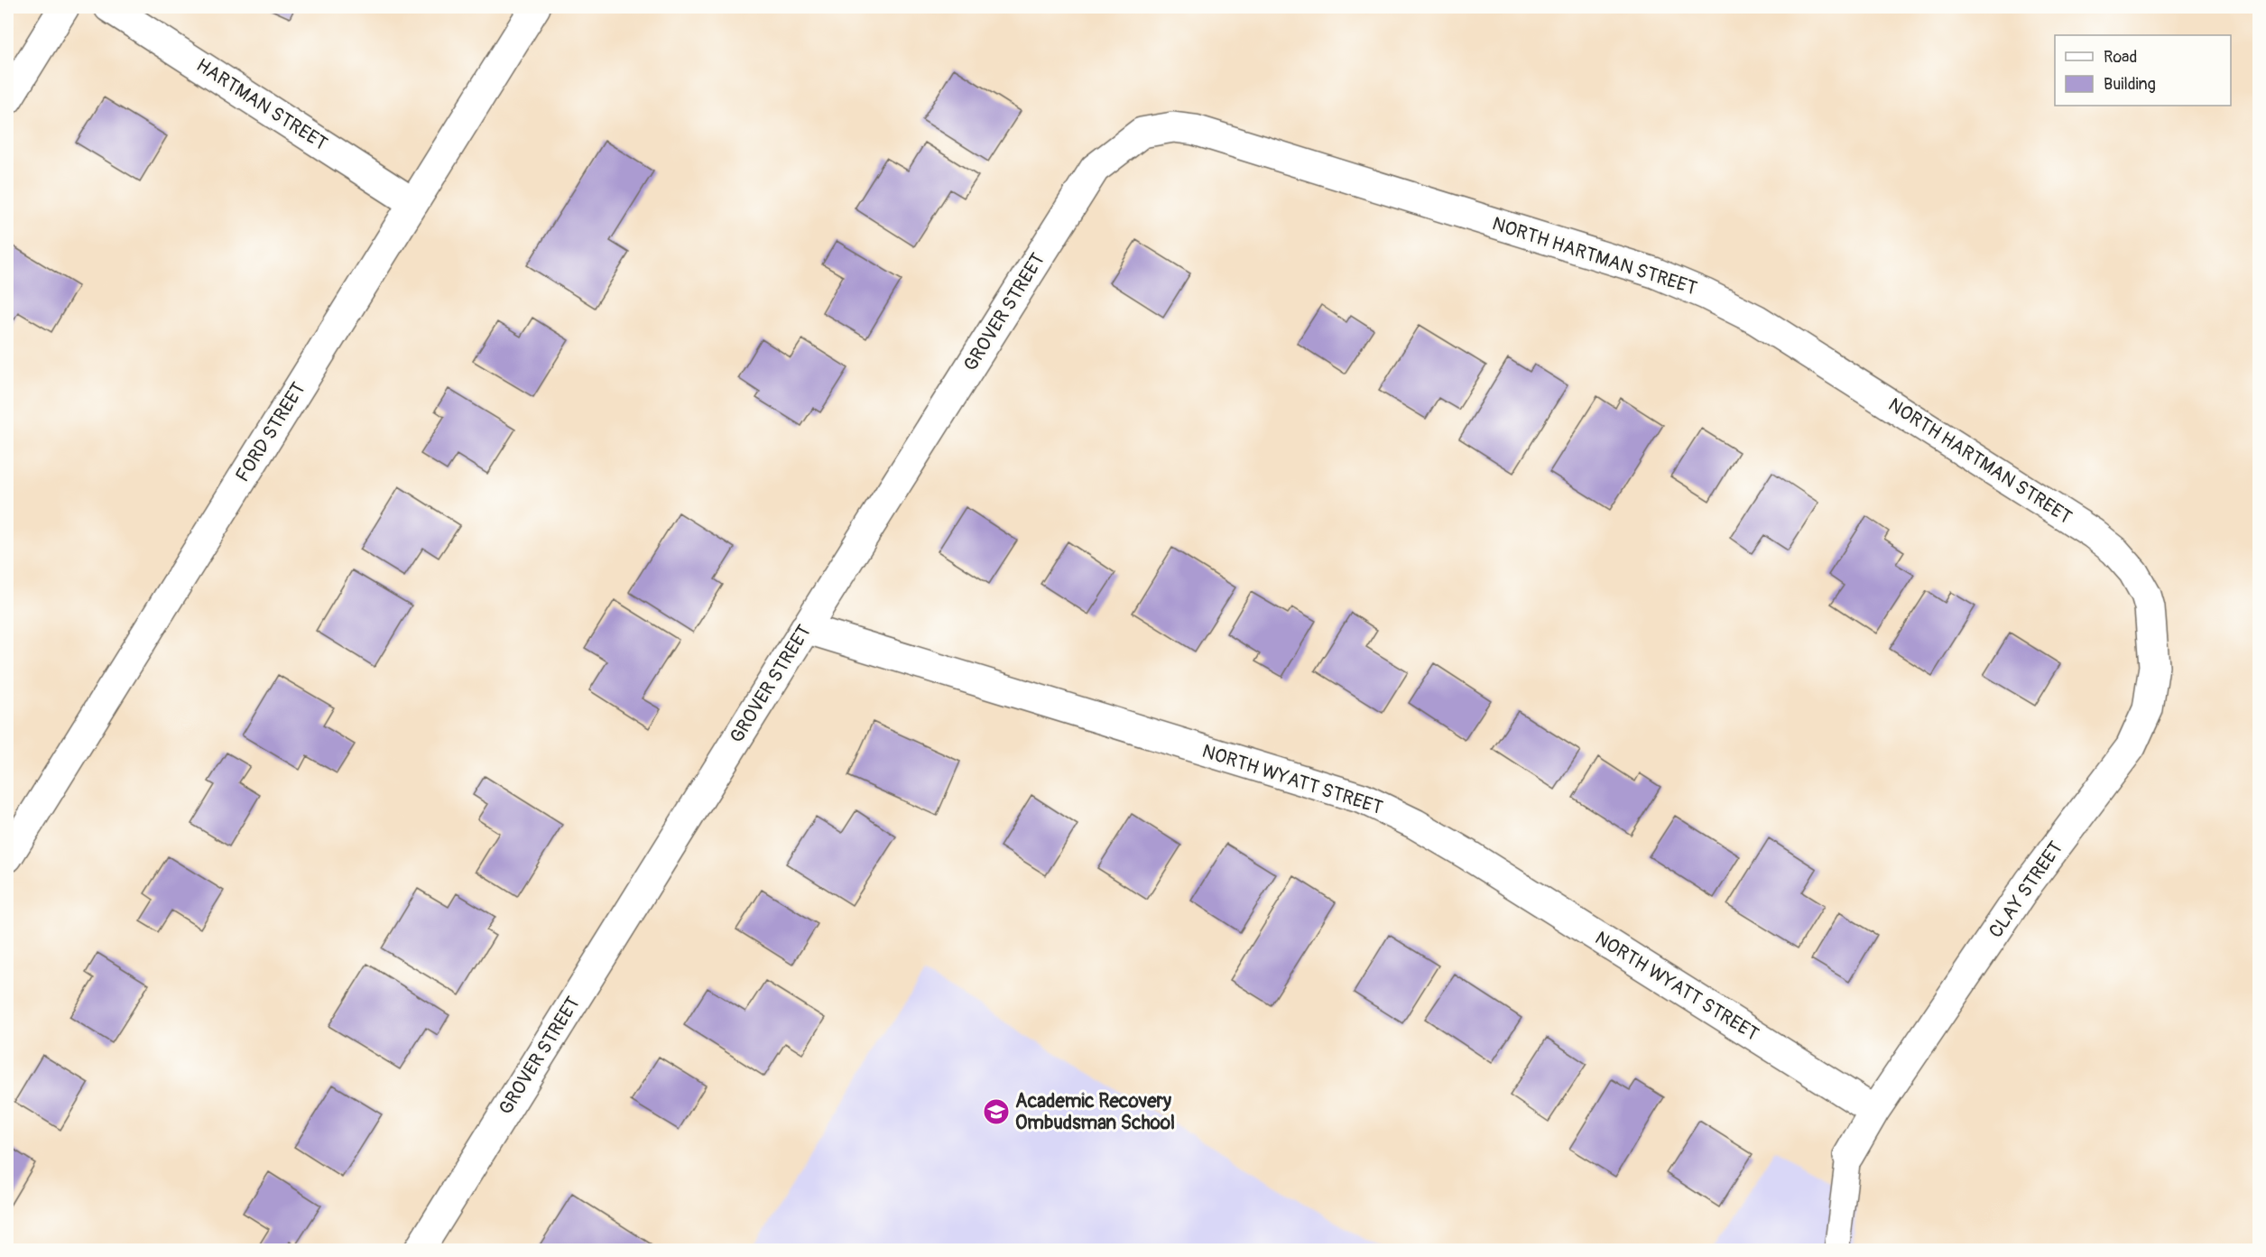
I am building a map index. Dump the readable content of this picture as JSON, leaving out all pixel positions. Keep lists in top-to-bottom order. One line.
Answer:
{"streets":{"street":["HARTMAN STREET","NORTH HARTMAN STREET","GROVER STREET","FORD STREET","NORTH WYATT STREET","CLAY STREET"]},"crossings":[["HARTMAN STREET","FORD STREET"],["NORTH HARTMAN STREET","GROVER STREET"],["NORTH HARTMAN STREET","CLAY STREET"],["GROVER STREET","NORTH WYATT STREET"],["NORTH WYATT STREET","CLAY STREET"]],"places":{"school or university":["Academic Recovery Ombudsman School"]},"legend":["Road","Building"]}
